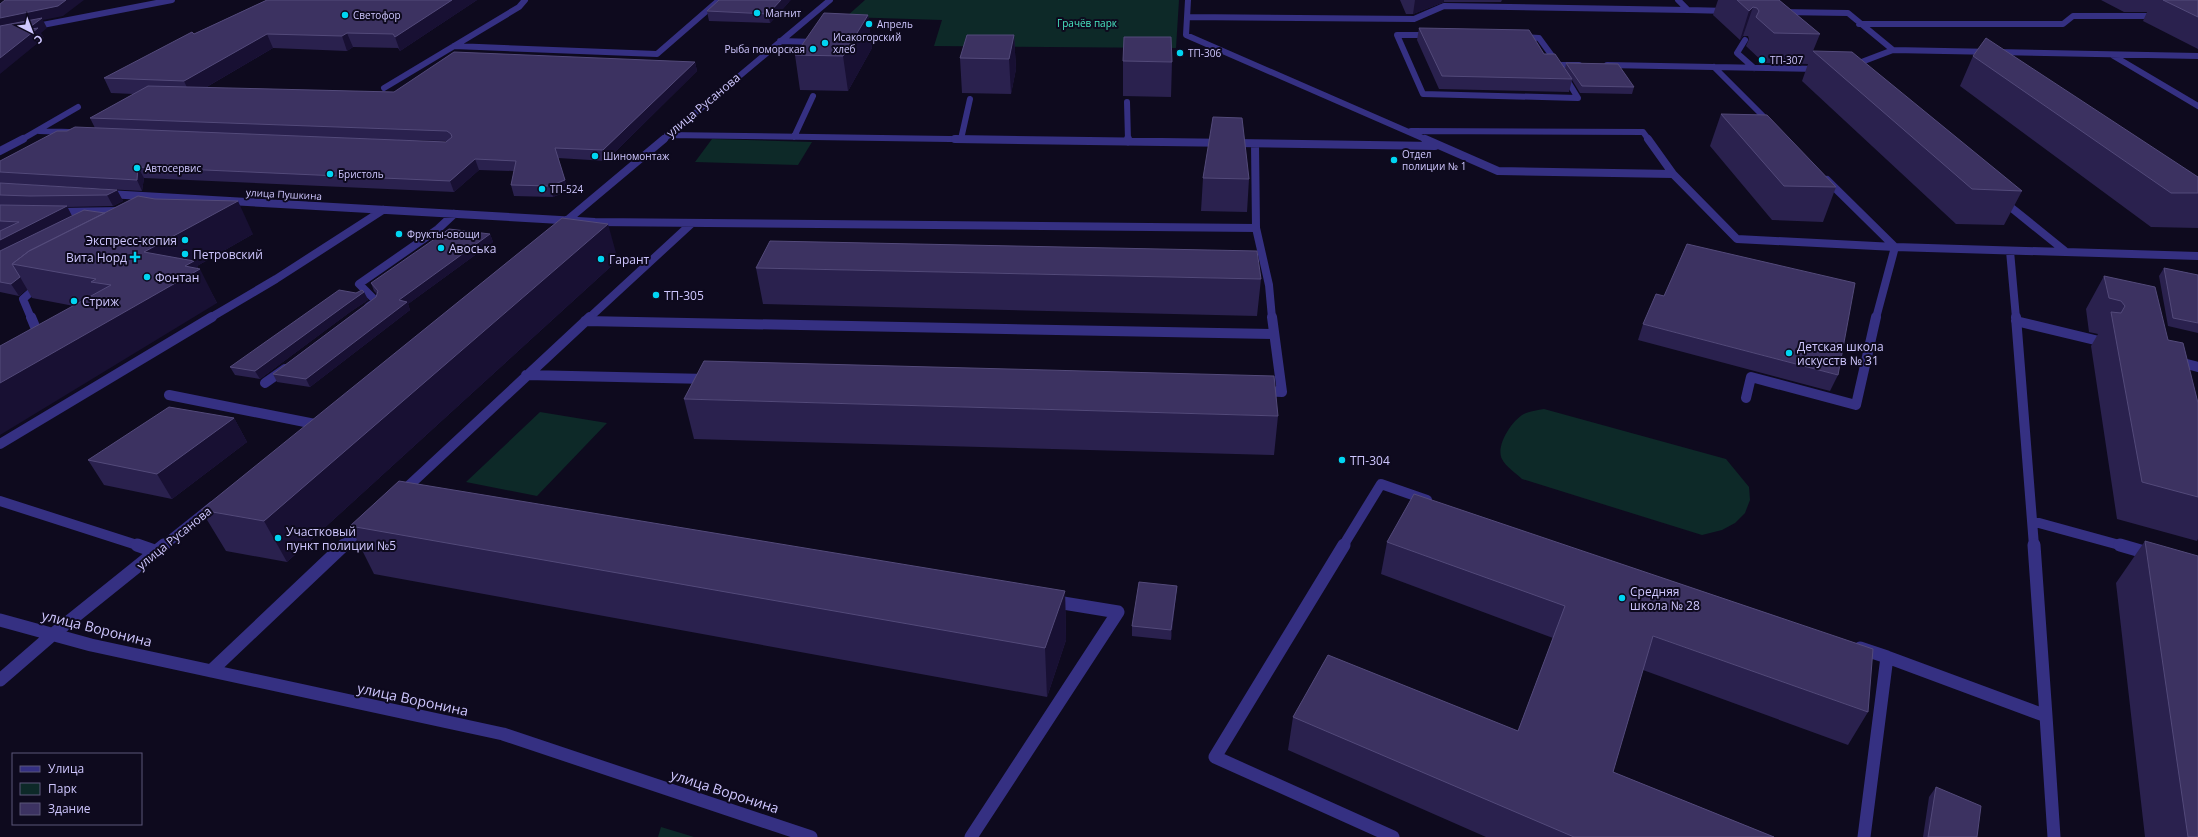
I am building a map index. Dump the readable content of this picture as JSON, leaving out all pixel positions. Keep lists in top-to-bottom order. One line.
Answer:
{"streets":{"street":["улица Русанова","улица Пушкина","улица Воронина"]},"crossings":[["улица Русанова","улица Пушкина"],["улица Русанова","улица Воронина"]],"parks":["Грачёв парк"],"places":{"other":["Магнит","Светофор","Апрель","Исакогорский хлеб","Рыба поморская","ТП-306","ТП-307","Шиномонтаж","Отдел полиции № 1","Автосервис","Бристоль","ТП-524","Фрукты-овощи","Экспресс-копия","Авоська","Петровский","Гарант","Фонтан","ТП-305","Стриж","Детская школа искусств № 31","ТП-304","Участковый пункт полиции №5","Средняя школа № 28"],"health":["Вита Норд"]},"legend":["Улица","Парк","Здание"],"north":"bottom right"}
